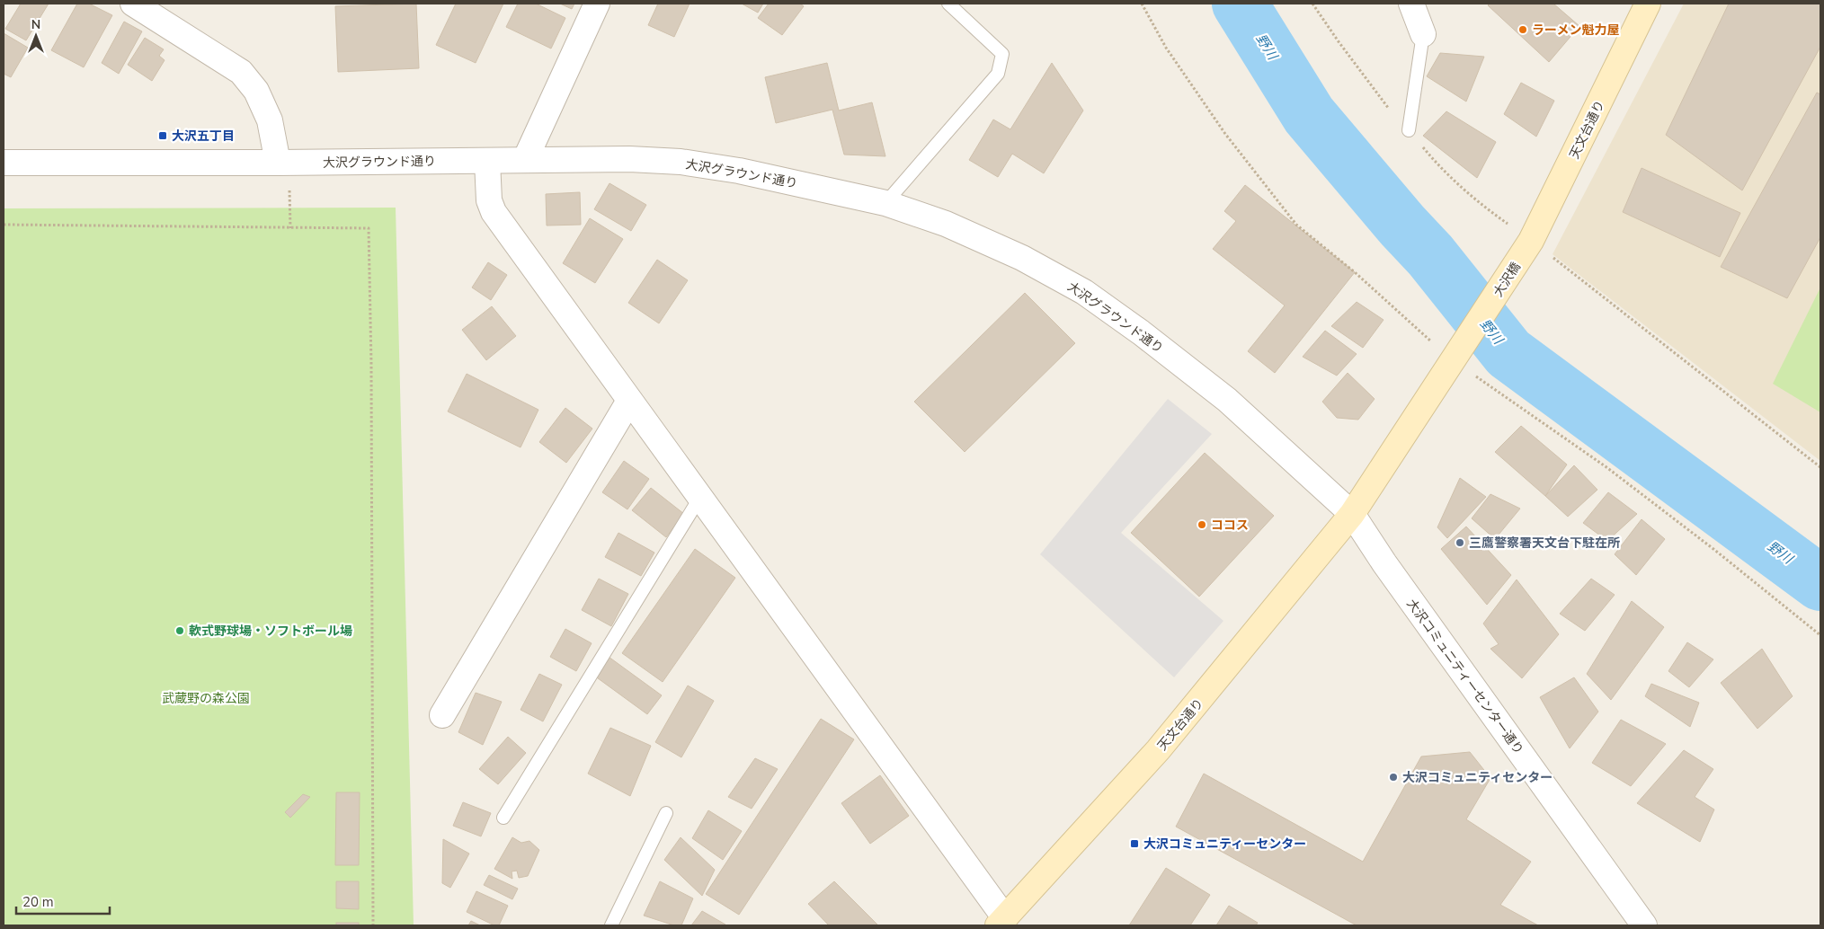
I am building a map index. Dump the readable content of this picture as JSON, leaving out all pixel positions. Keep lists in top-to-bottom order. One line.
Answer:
{"streets":{"main road":["天文台通り","大沢橋"],"street":["大沢グラウンド通り","大沢コミュニティーセンター通り"]},"crossings":[["天文台通り","大沢グラウンド通り"],["天文台通り","大沢橋"],["天文台通り","大沢コミュニティーセンター通り"],["大沢グラウンド通り","大沢橋"],["大沢グラウンド通り","大沢コミュニティーセンター通り"],["大沢橋","大沢コミュニティーセンター通り"]],"water":["野川"],"parks":["武蔵野の森公園"],"places":{"other":["ラーメン魁力屋","ココス","三鷹警察署天文台下駐在所","軟式野球場・ソフトボール場","大沢コミュニティセンター"],"transit":["大沢五丁目","大沢コミュニティーセンター"]},"scale_bar":"20 m","north":"top"}
